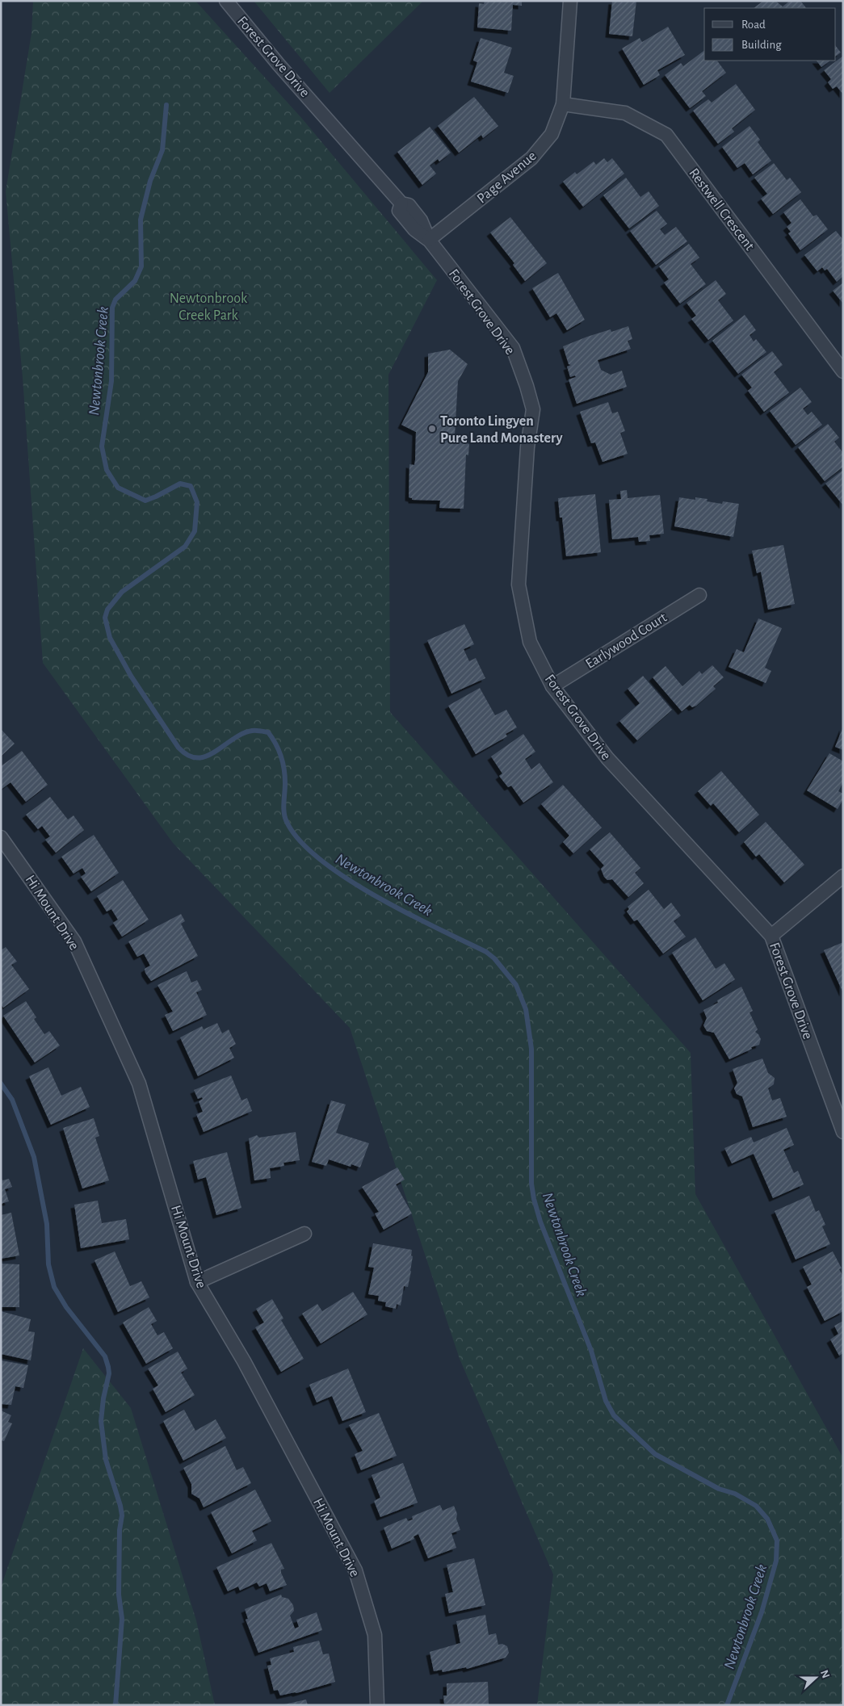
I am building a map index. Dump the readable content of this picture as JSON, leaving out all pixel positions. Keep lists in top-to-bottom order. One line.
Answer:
{"streets":{"street":["Forest Grove Drive","Page Avenue","Restwell Crescent","Earlywood Court","Hi Mount Drive"]},"crossings":[["Forest Grove Drive","Page Avenue"],["Forest Grove Drive","Earlywood Court"],["Page Avenue","Restwell Crescent"]],"water":["Newtonbrook Creek"],"parks":["Newtonbrook Creek Park"],"places":["Toronto Lingyen Pure Land Monastery"],"legend":["Road","Building"],"north":"right"}
